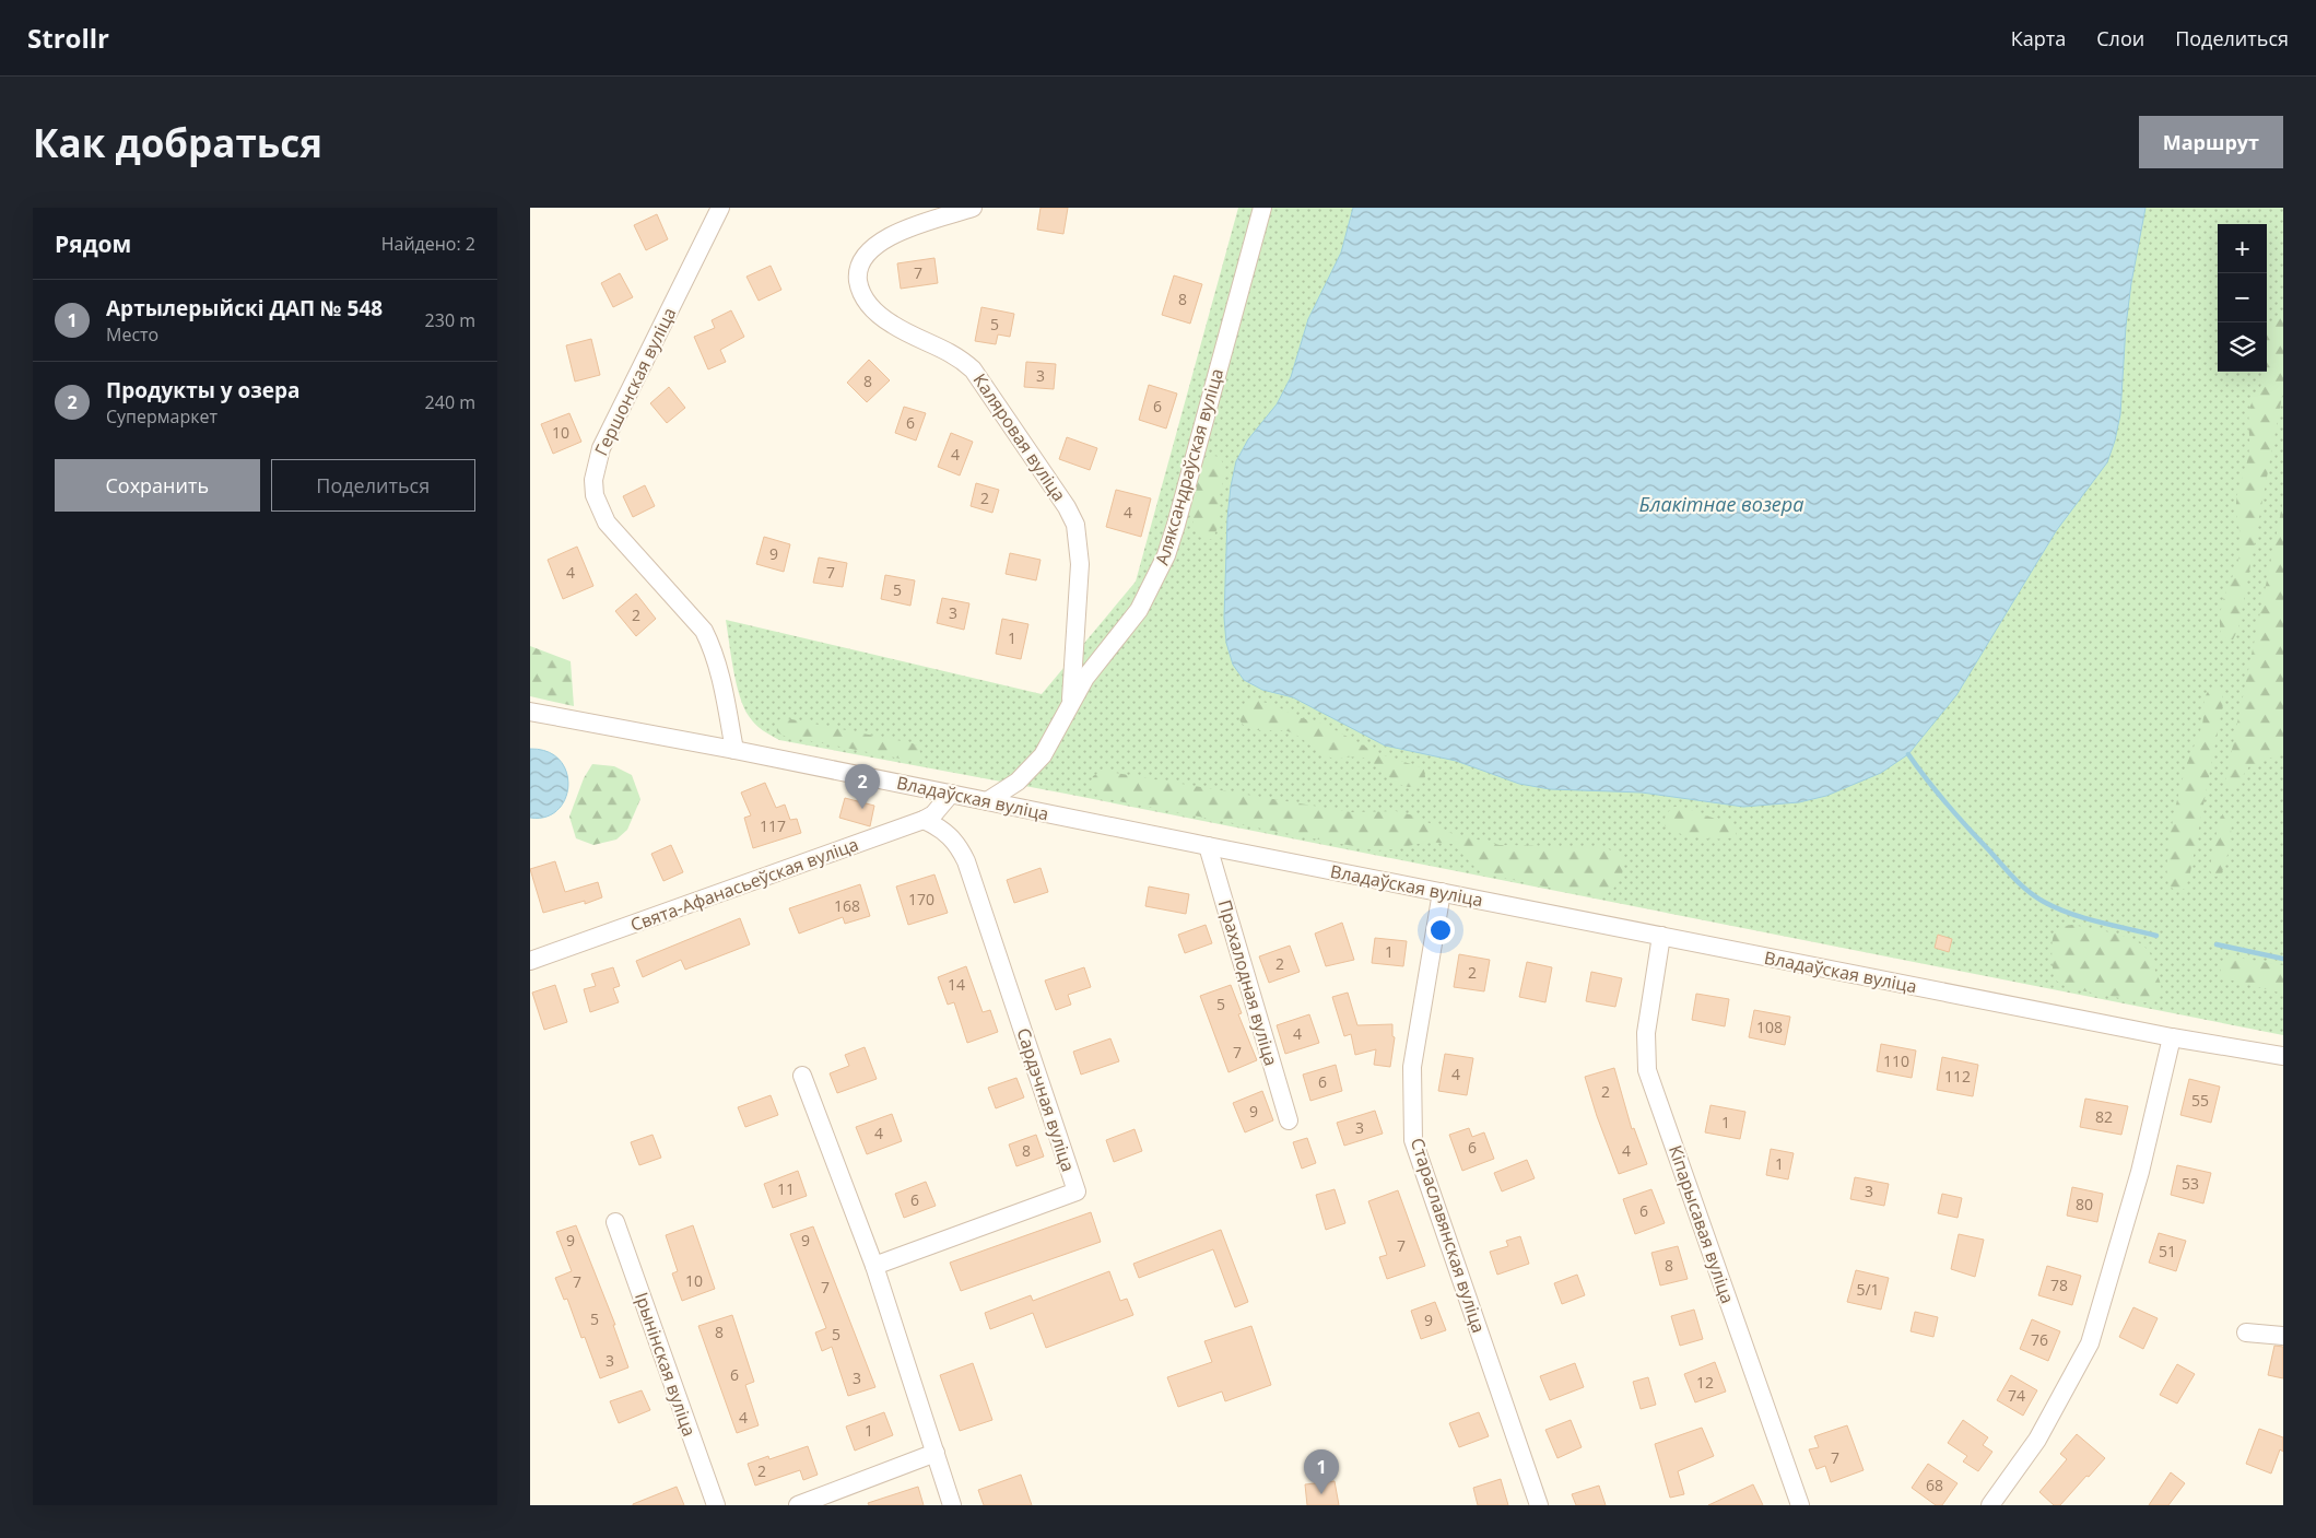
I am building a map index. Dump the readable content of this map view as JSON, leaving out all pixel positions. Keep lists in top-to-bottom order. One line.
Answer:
{"streets":{"street":["Гершонская вуліца","Каляровая вуліца","Аляксандраўская вуліца","Владаўская вуліца","Свята-Афанасьеўская вуліца","Прахалодная вуліца","Сардэчная вуліца","Кіпарысавая вуліца","Стараславянская вуліца","Ірынінская вуліца"]},"crossings":[["Гершонская вуліца","Владаўская вуліца"],["Каляровая вуліца","Аляксандраўская вуліца"],["Аляксандраўская вуліца","Владаўская вуліца"],["Владаўская вуліца","Свята-Афанасьеўская вуліца"],["Владаўская вуліца","Прахалодная вуліца"],["Владаўская вуліца","Кіпарысавая вуліца"],["Владаўская вуліца","Стараславянская вуліца"],["Свята-Афанасьеўская вуліца","Сардэчная вуліца"]],"water":["Блакітнае возера"],"house_numbers":["7","8","5","3","8","6","6","10","4","2","4","9","4","7","5","3","2","1","117","170","168","1","2","2","14","5","108","4","7","110","4","112","6","2","55","9","82","1","3","4","6","8","4","1","53","11","3","6","80","6","9","9","7","51","8","10","7","78","7","5/1","5","9","8","5","76","3","6","3","12","74","4","1","7","2","68"],"page":{"header":"Strollr","nav":["Карта","Слои","Поделиться"],"buttons":["Маршрут",["Сохранить","Поделиться"]],"title":"Как добраться","heading":["Рядом","Найдено: 2"],"map_buttons":["+","−"],"list":[{"mark":"1","name":"Артылерыйскі ДАП № 548","note":"Место","value":"230 m"},{"mark":"2","name":"Продукты у озера","note":"Супермаркет","value":"240 m"}],"pins":["2","1"]}}
